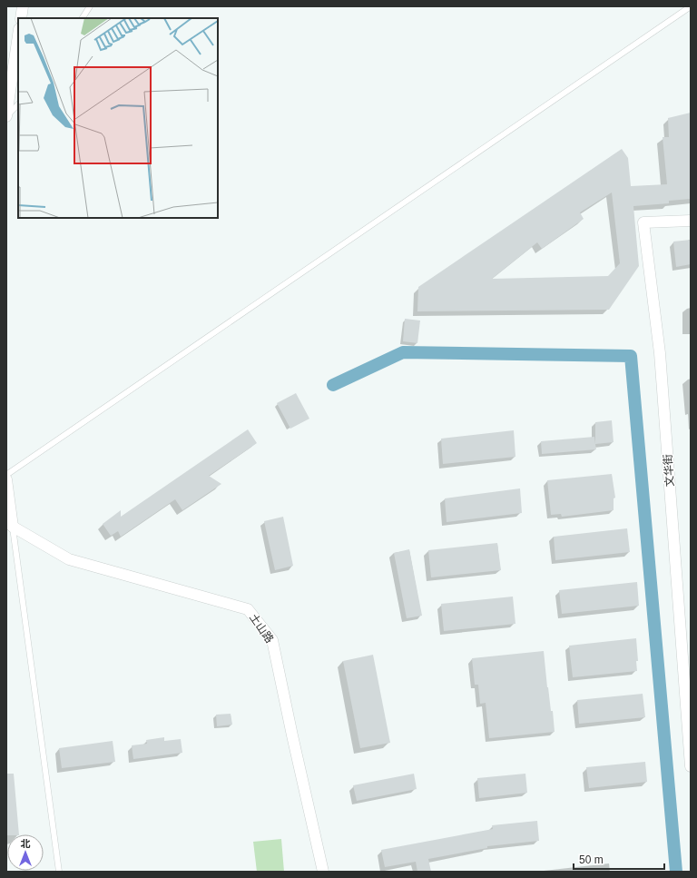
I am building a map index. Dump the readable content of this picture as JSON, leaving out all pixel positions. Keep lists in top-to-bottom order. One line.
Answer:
{"streets":{"street":["文华街","土山路"]},"scale_bar":"50 m","north":"top"}
